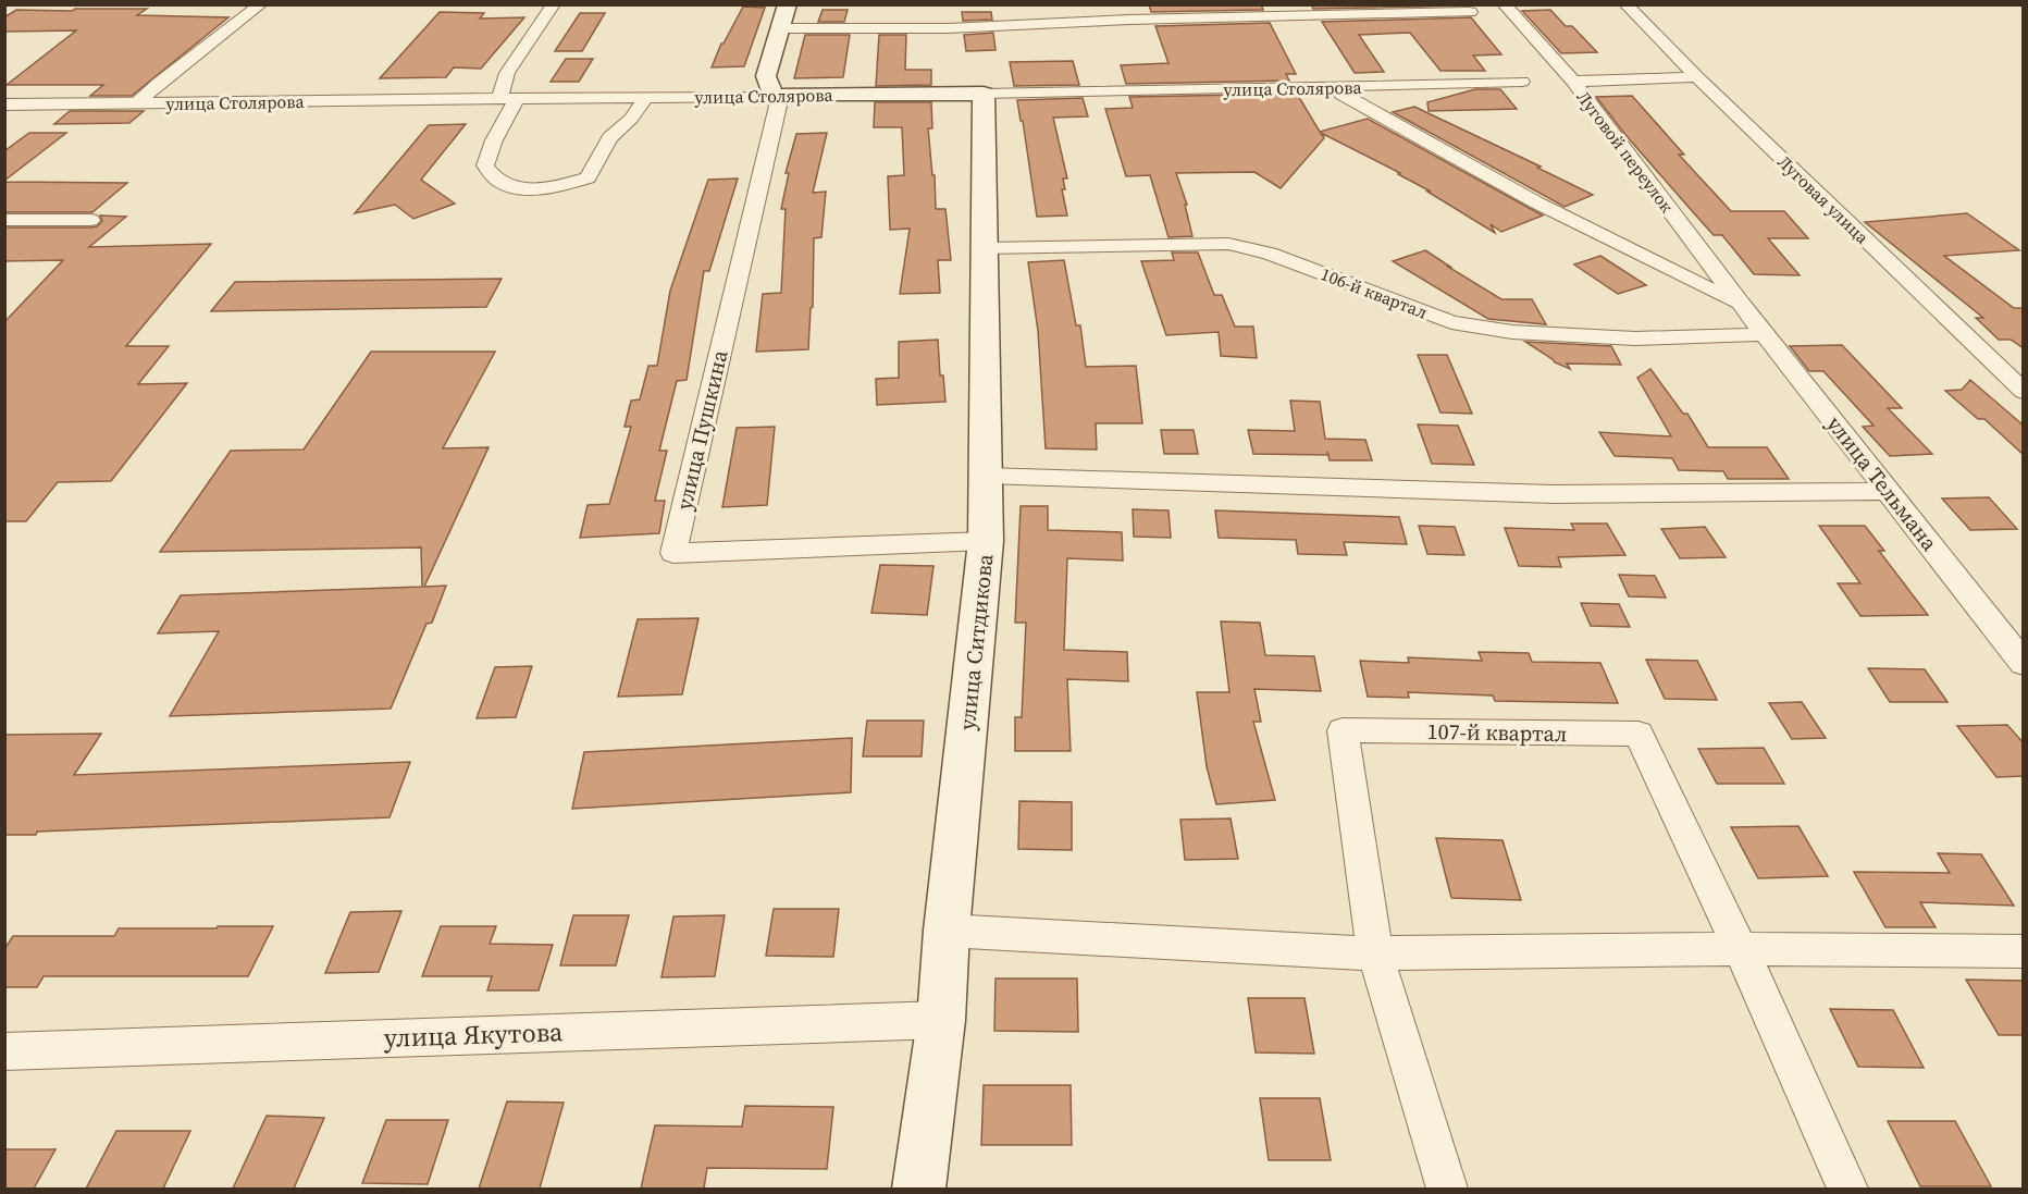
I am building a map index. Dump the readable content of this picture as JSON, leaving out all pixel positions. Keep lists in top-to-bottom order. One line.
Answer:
{"streets":{"street":["улица Столярова","Луговой переулок","Луговая улица","106-й квартал","улица Пушкина","улица Тельмана","улица Ситдикова","107-й квартал","улица Якутова"]},"crossings":[["улица Столярова","улица Пушкина"],["улица Столярова","улица Ситдикова"],["Луговой переулок","улица Тельмана"],["106-й квартал","улица Тельмана"],["106-й квартал","улица Ситдикова"],["улица Пушкина","улица Ситдикова"],["улица Ситдикова","улица Якутова"]]}
